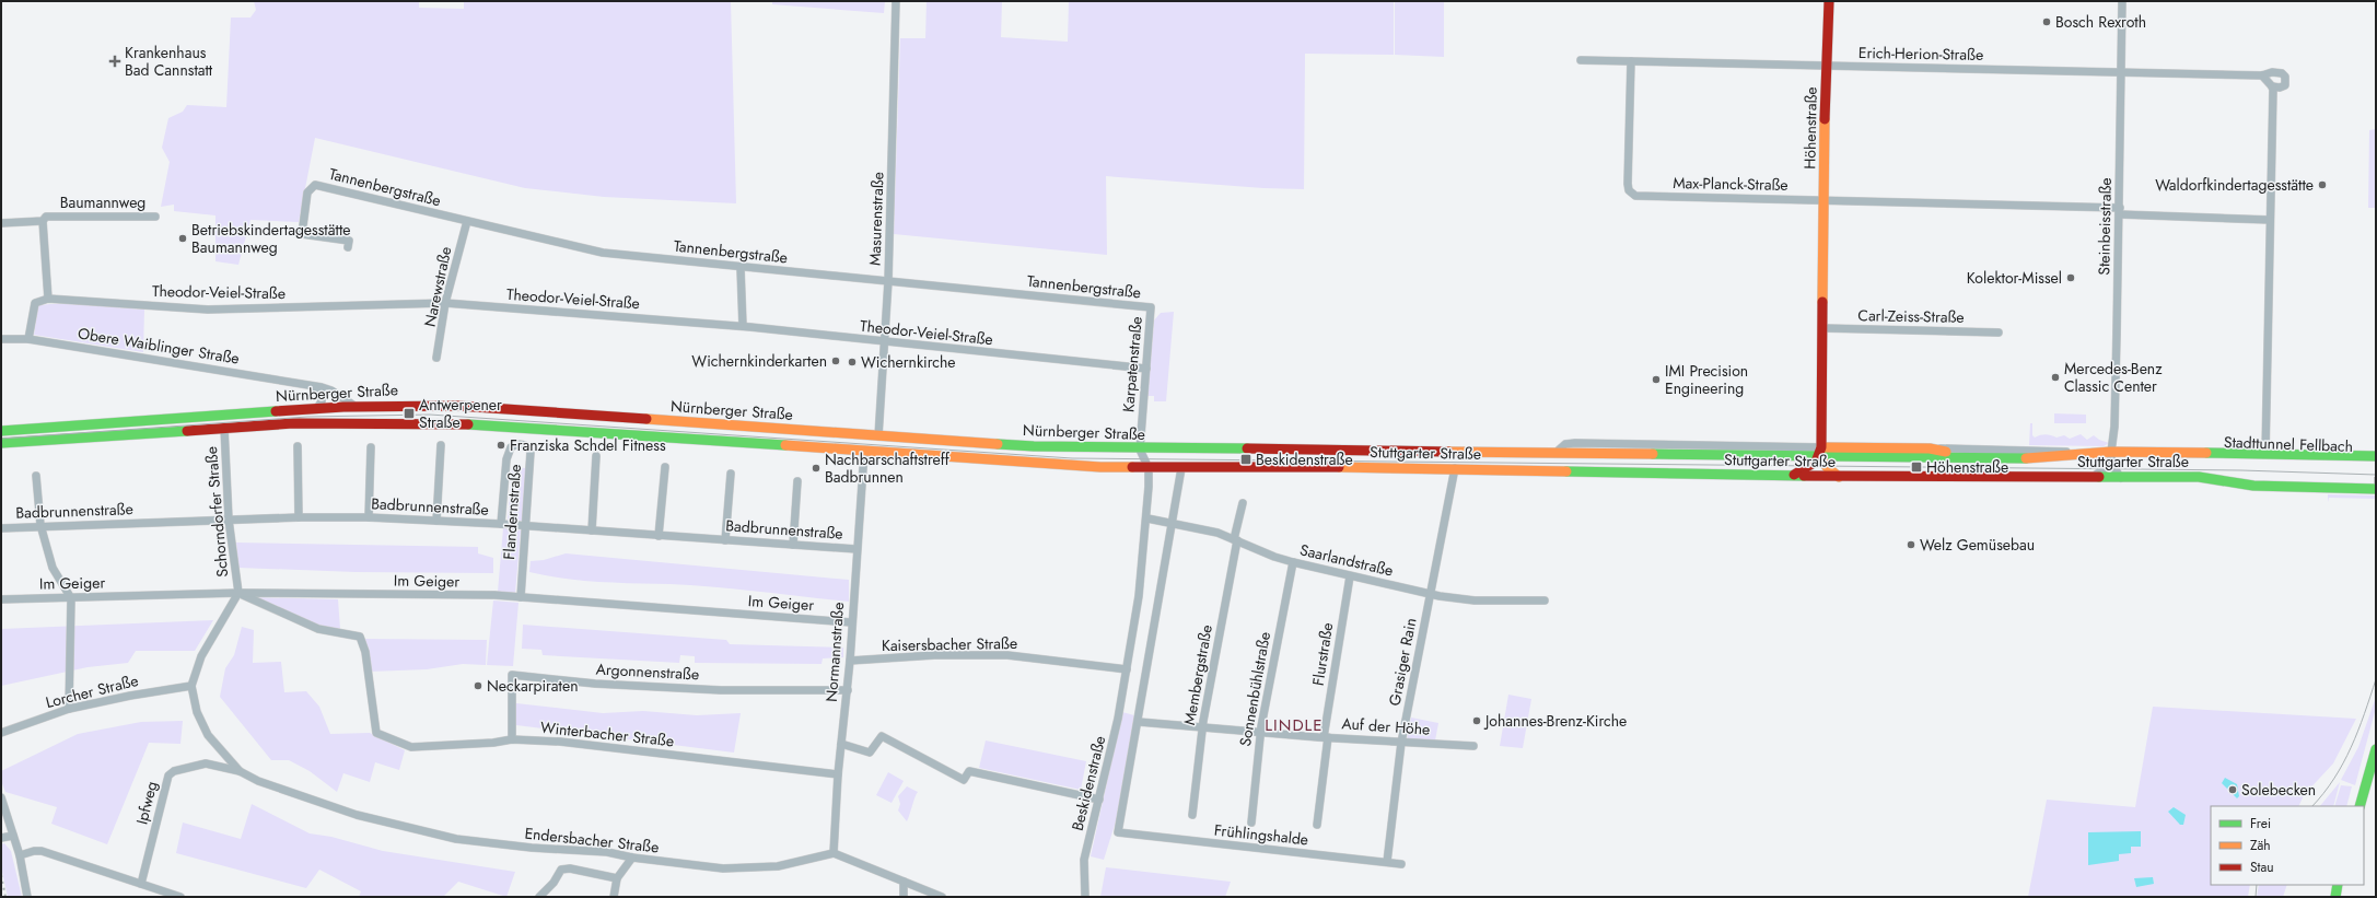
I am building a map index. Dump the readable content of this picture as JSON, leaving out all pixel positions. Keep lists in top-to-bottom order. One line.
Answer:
{"streets":{"main road":["Höhenstraße","Nürnberger Straße","Stadttunnel Fellbach","Stuttgarter Straße"],"street":["Erich-Herion-Straße","Max-Planck-Straße","Tannenbergstraße","Baumannweg","Masurenstraße","Steinbeisstraße","Narewstraße","Theodor-Veiel-Straße","Carl-Zeiss-Straße","Obere Waiblinger Straße","Karpatenstraße","Badbrunnenstraße","Schorndorfer Straße","Flandernstraße","Saarlandstraße","Im Geiger","Kaisersbacher Straße","Normannstraße","Flurstraße","Grasiger Rain","Argonnenstraße","Membergstraße","Sonnenbühlstraße","Lorcher Straße","Auf der Höhe","Winterbacher Straße","Beskidenstraße","Ipfweg","Frühlingshalde","Endersbacher Straße"]},"crossings":[["Erich-Herion-Straße","Höhenstraße"],["Erich-Herion-Straße","Max-Planck-Straße"],["Erich-Herion-Straße","Steinbeisstraße"],["Höhenstraße","Max-Planck-Straße"],["Höhenstraße","Carl-Zeiss-Straße"],["Höhenstraße","Stuttgarter Straße"],["Max-Planck-Straße","Steinbeisstraße"],["Tannenbergstraße","Masurenstraße"],["Tannenbergstraße","Narewstraße"],["Tannenbergstraße","Karpatenstraße"],["Masurenstraße","Theodor-Veiel-Straße"],["Masurenstraße","Nürnberger Straße"],["Steinbeisstraße","Stuttgarter Straße"],["Narewstraße","Theodor-Veiel-Straße"],["Theodor-Veiel-Straße","Karpatenstraße"],["Obere Waiblinger Straße","Nürnberger Straße"],["Karpatenstraße","Nürnberger Straße"],["Nürnberger Straße","Stuttgarter Straße"],["Nürnberger Straße","Schorndorfer Straße"],["Nürnberger Straße","Normannstraße"],["Nürnberger Straße","Beskidenstraße"],["Stadttunnel Fellbach","Stuttgarter Straße"],["Stuttgarter Straße","Grasiger Rain"],["Badbrunnenstraße","Schorndorfer Straße"],["Badbrunnenstraße","Flandernstraße"],["Badbrunnenstraße","Normannstraße"],["Schorndorfer Straße","Im Geiger"],["Schorndorfer Straße","Winterbacher Straße"],["Flandernstraße","Im Geiger"],["Saarlandstraße","Flurstraße"],["Saarlandstraße","Grasiger Rain"],["Saarlandstraße","Membergstraße"],["Saarlandstraße","Sonnenbühlstraße"],["Saarlandstraße","Beskidenstraße"],["Im Geiger","Normannstraße"],["Im Geiger","Winterbacher Straße"],["Kaisersbacher Straße","Normannstraße"],["Kaisersbacher Straße","Beskidenstraße"],["Normannstraße","Argonnenstraße"],["Normannstraße","Winterbacher Straße"],["Normannstraße","Endersbacher Straße"],["Flurstraße","Auf der Höhe"],["Grasiger Rain","Auf der Höhe"],["Grasiger Rain","Frühlingshalde"],["Argonnenstraße","Winterbacher Straße"],["Membergstraße","Auf der Höhe"],["Sonnenbühlstraße","Auf der Höhe"],["Auf der Höhe","Frühlingshalde"],["Ipfweg","Endersbacher Straße"]],"districts":["LINDLE"],"places":{"other":["Bosch Rexroth","Waldorfkindertagesstätte","Betriebskindertagesstätte Baumannweg","Kolektor-Missel","Wichernkinderkarten","Wichernkirche","Mercedes-Benz Classic Center","IMI Precision Engineering","Franziska Schdel Fitness","Nachbarschaftstreff Badbrunnen","Welz Gemüsebau","Neckarpiraten","Johannes-Brenz-Kirche","Solebecken"],"health":["Krankenhaus Bad Cannstatt"],"transit":["Antwerpener Straße","Beskidenstraße","Höhenstraße"]},"legend":["Frei","Zäh","Stau"]}
